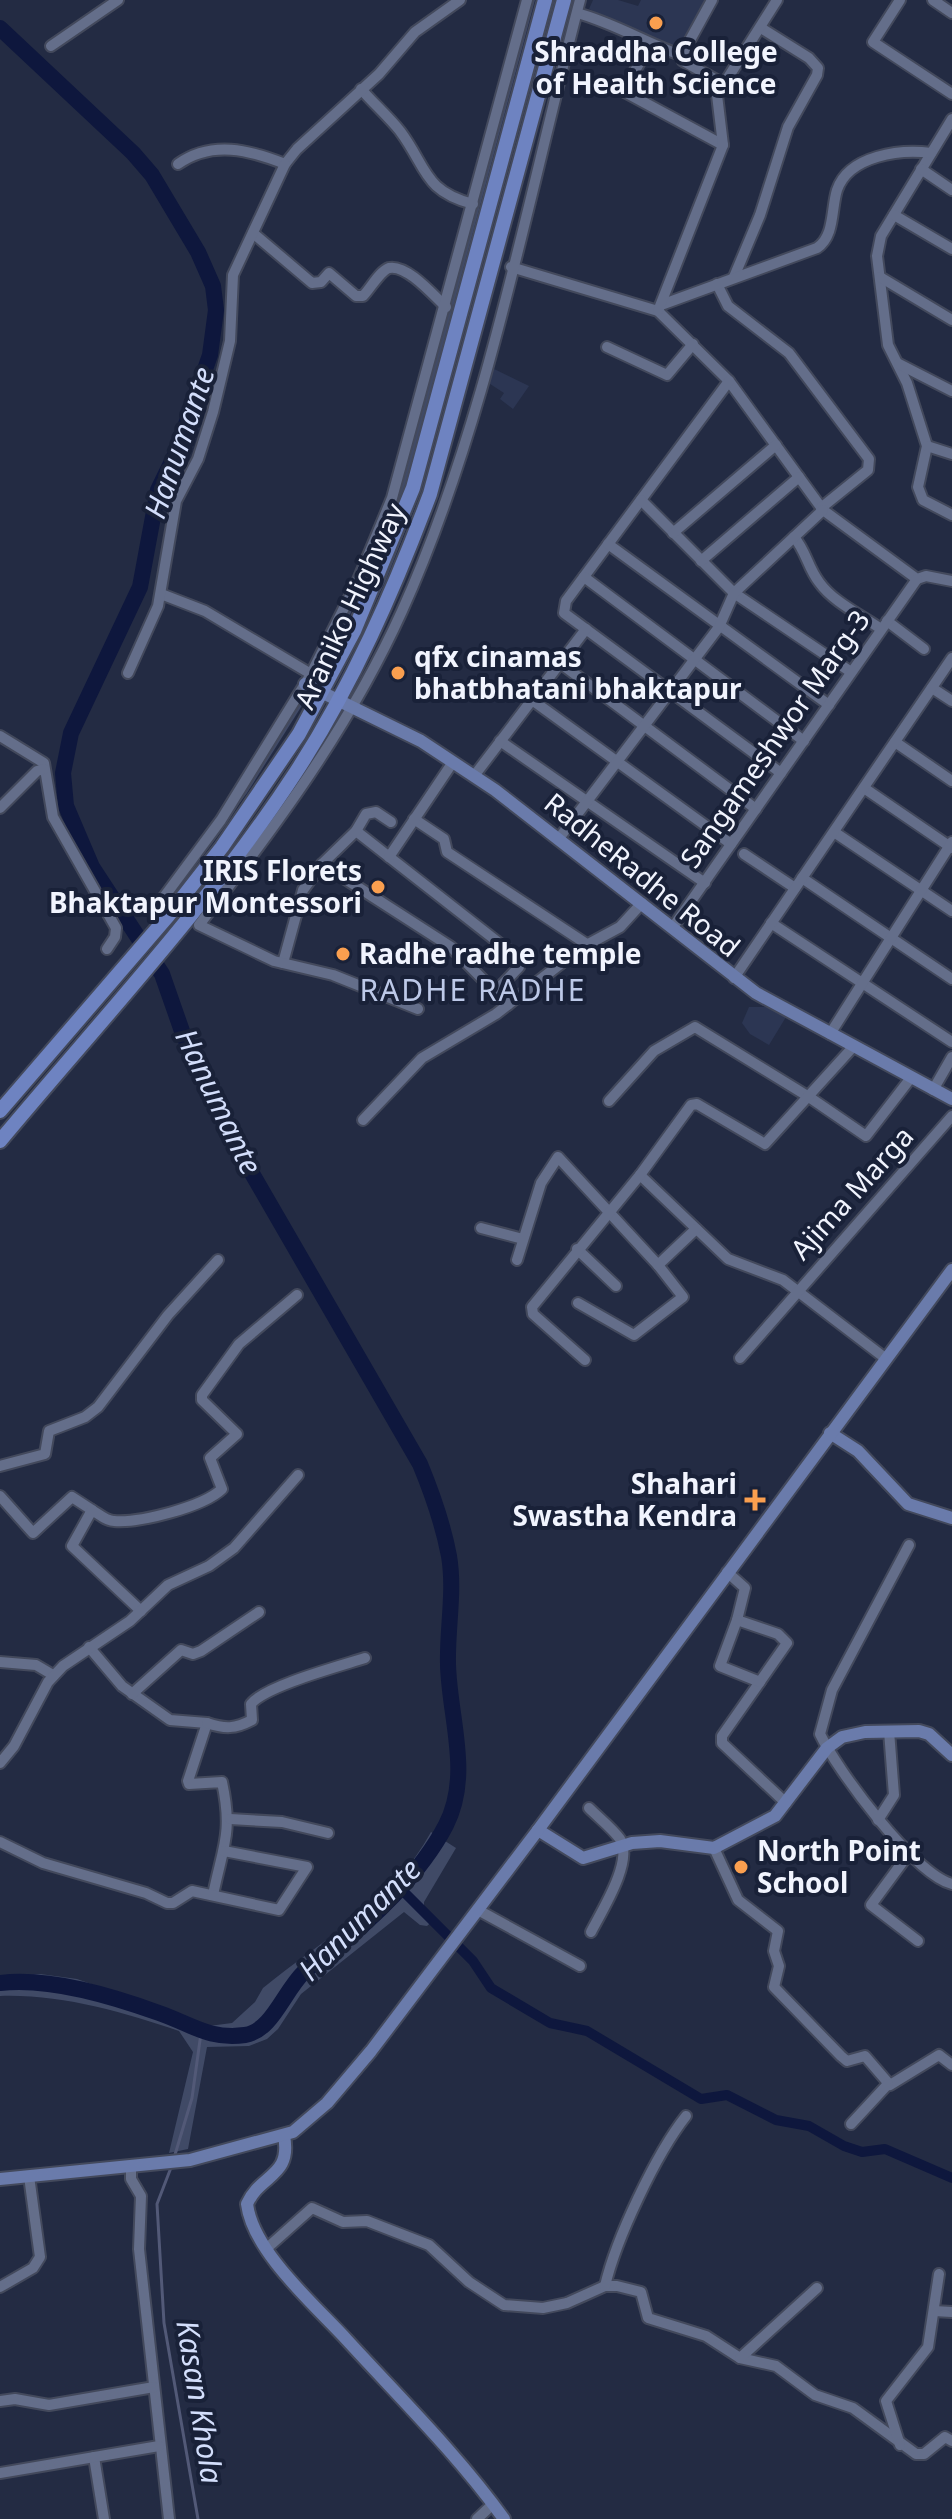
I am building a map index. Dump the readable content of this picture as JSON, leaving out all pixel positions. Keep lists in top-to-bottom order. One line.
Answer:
{"streets":{"highway":["Araniko Highway"],"main road":["RadheRadhe Road"],"street":["Sangameshwor Marg-3","Ajima Marga"]},"crossings":[["Araniko Highway","RadheRadhe Road"],["Sangameshwor Marg-3","RadheRadhe Road"]],"districts":["RADHE RADHE"],"water":["Hanumante","Kasan Khola"],"places":{"other":["Shraddha College of Health Science","qfx cinamas bhatbhatani bhaktapur","IRIS Florets Bhaktapur Montessori","Radhe radhe temple","North Point School"],"health":["Shahari Swastha Kendra"]}}
